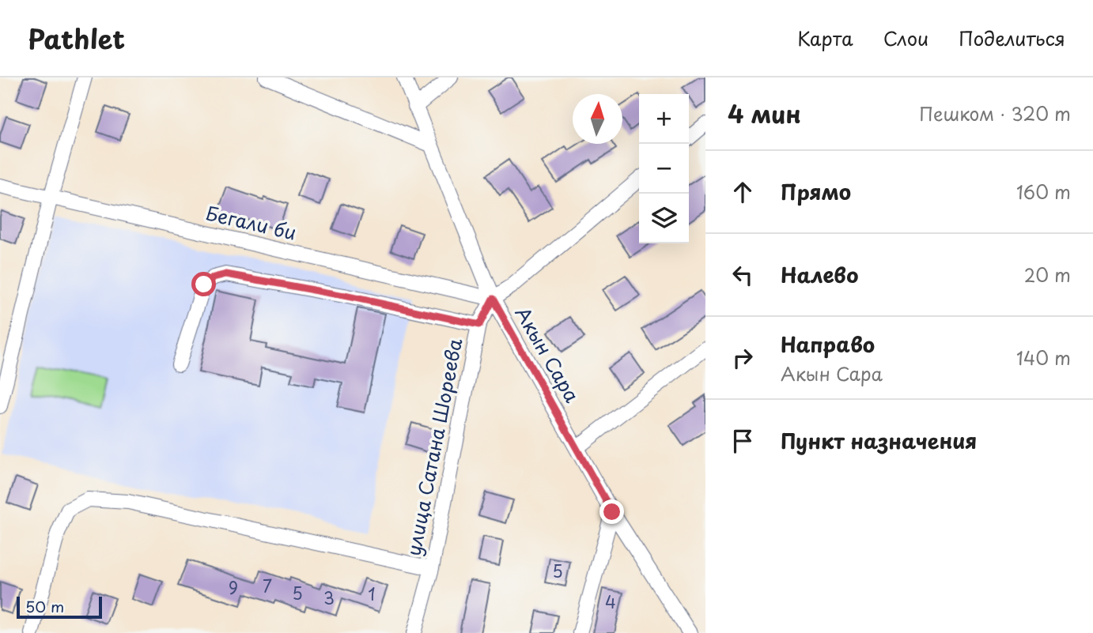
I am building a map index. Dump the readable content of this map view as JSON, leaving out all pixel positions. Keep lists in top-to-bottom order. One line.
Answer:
{"streets":{"street":["Бегали би","Акын Сара","улица Сатана Шореева"]},"crossings":[["Бегали би","Акын Сара"],["Бегали би","улица Сатана Шореева"],["Акын Сара","улица Сатана Шореева"]],"house_numbers":["5","7","9","5","1","3","4"],"scale_bar":"50 m","north":"top","page":{"header":"Pathlet","nav":["Карта","Слои","Поделиться"],"heading":["4 мин","Пешком · 320 m"],"map_buttons":["+","−"],"list":[["Прямо","160 m"],["Налево","20 m"],["Направо","Акын Сара","140 m"],"Пункт назначения"],"scale":"50 m"}}
